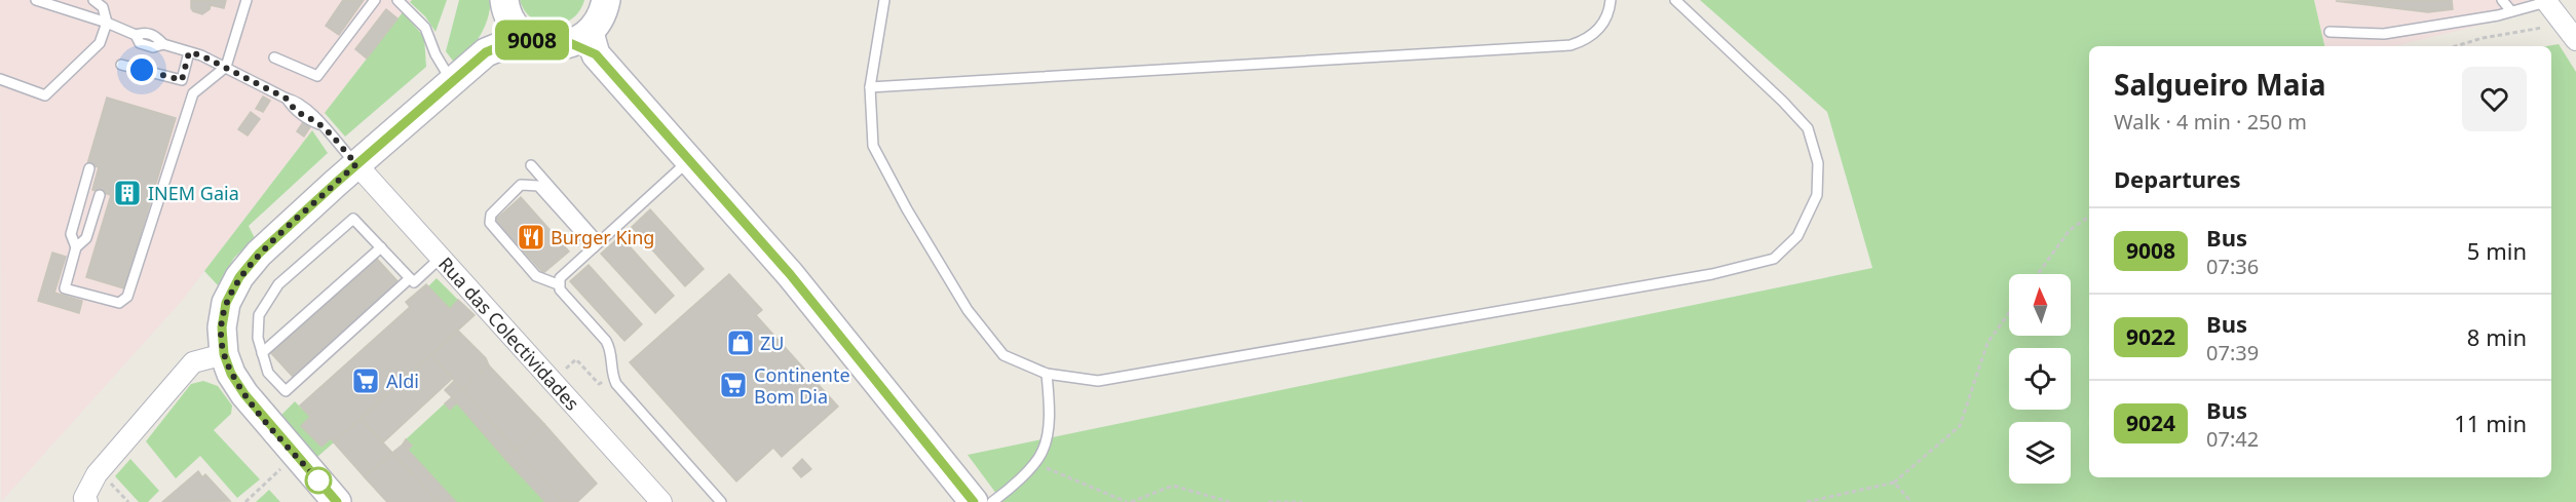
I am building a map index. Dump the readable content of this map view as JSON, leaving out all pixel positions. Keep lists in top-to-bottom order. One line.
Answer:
{"streets":{"street":["Rua das Colectividades"]},"places":{"building":["INEM Gaia"],"restaurant":["Burger King"],"shop":["ZU"],"supermarket":["Aldi","Continente Bom Dia"]},"lines":["bus line 9008"],"north":"top","page":{"on_map":"9008","heading":[["Salgueiro Maia","Walk · 4 min · 250 m"],"Departures"],"list":[{"mark":"9008","name":"Bus","note":"07:36","value":"5 min"},{"mark":"9022","name":"Bus","note":"07:39","value":"8 min"},{"mark":"9024","name":"Bus","note":"07:42","value":"11 min"}]}}
